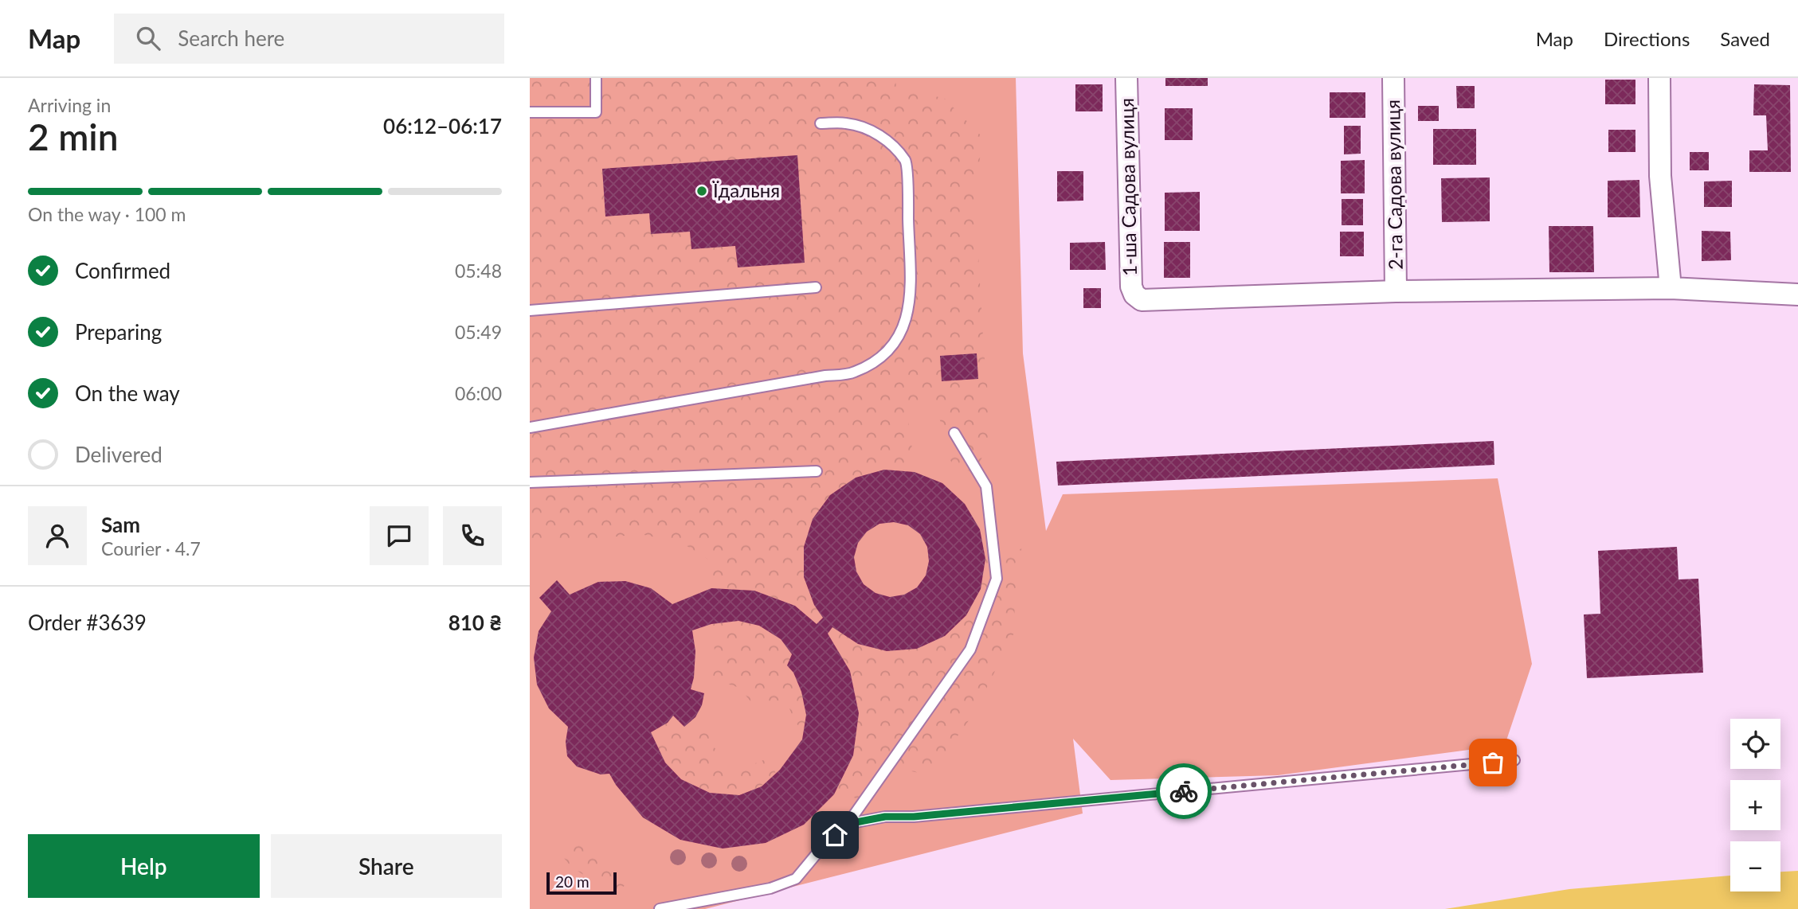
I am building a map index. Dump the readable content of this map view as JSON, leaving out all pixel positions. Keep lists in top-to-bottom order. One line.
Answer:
{"streets":{"street":["2-га Садова вулиця","1-ша Садова вулиця"]},"crossings":[["2-га Садова вулиця","1-ша Садова вулиця"]],"places":["Їдальня"],"scale_bar":"20 m","page":{"header":"Map","search":"Search here","nav":["Map","Directions","Saved"],"heading":["2 min","Arriving in","06:12–06:17"],"panel":["Sam","Courier · 4.7","Order #3639","810 ₴"],"bar":"On the way · 100 m","list":[["Confirmed","05:48"],["Preparing","05:49"],["On the way","06:00"],"Delivered"],"map_buttons":["+","−"],"buttons":["Help","Share"],"scale":"20 m"}}
